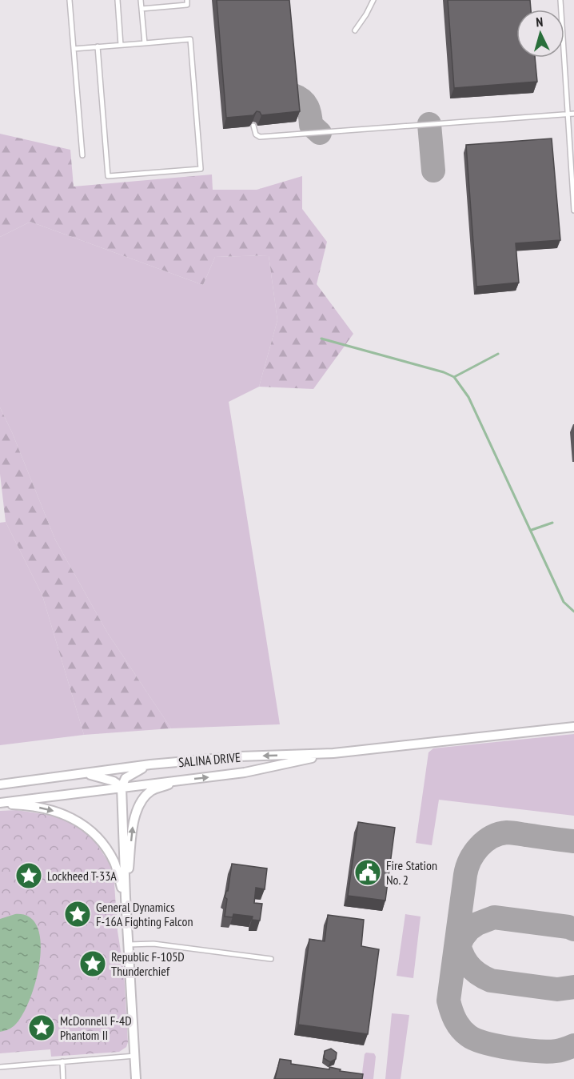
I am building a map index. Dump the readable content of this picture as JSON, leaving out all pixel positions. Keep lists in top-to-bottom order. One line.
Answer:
{"streets":{"street":["SALINA DRIVE"]},"places":{"public building":["Fire Station No. 2"],"place":["Lockheed T-33A","General Dynamics F-16A Fighting Falcon","Republic F-105D Thunderchief","McDonnell F-4D Phantom II"]},"north":"top"}
